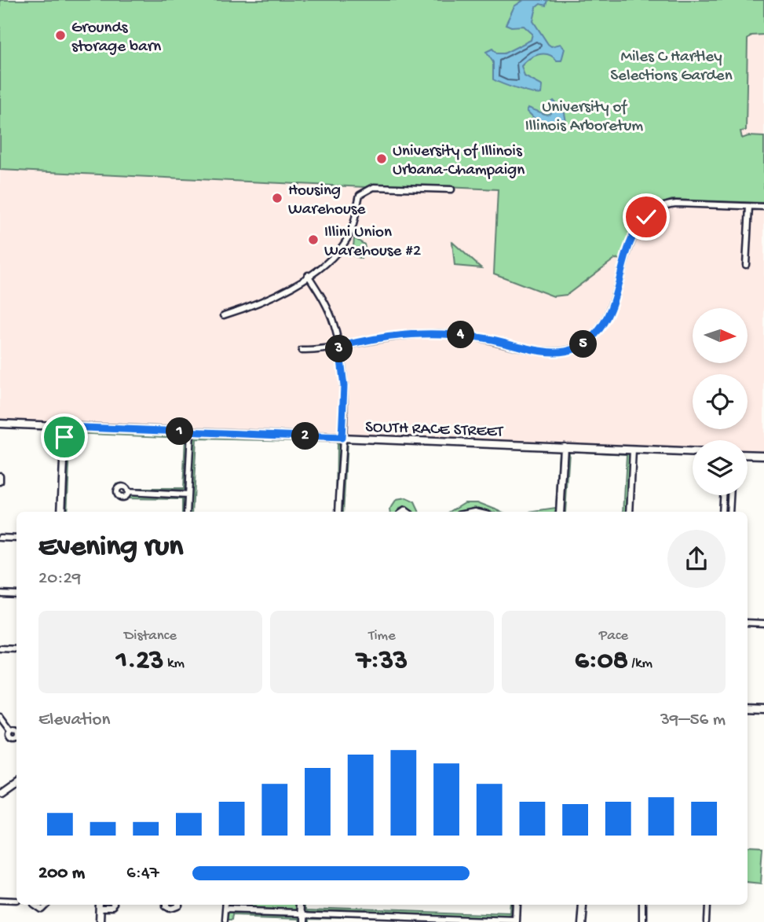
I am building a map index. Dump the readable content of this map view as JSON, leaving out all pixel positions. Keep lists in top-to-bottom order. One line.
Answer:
{"streets":{"street":["SOUTH RACE STREET"]},"parks":["Miles C Hartley Selections Garden","University of Illinois Arboretum"],"places":["Grounds storage barn","University of Illinois Urbana-Champaign","Housing Warehouse","Illini Union Warehouse #2"],"north":"right","page":{"pins":["4","5","3","1","2"],"heading":["Evening run","20:29"],"stats":[["Distance","1.23 km"],["Time","7:33"],["Pace","6:08 /km"]],"chart":["Elevation","39–56 m"],"list":[{"name":"200 m","note":"6:47"}]}}
